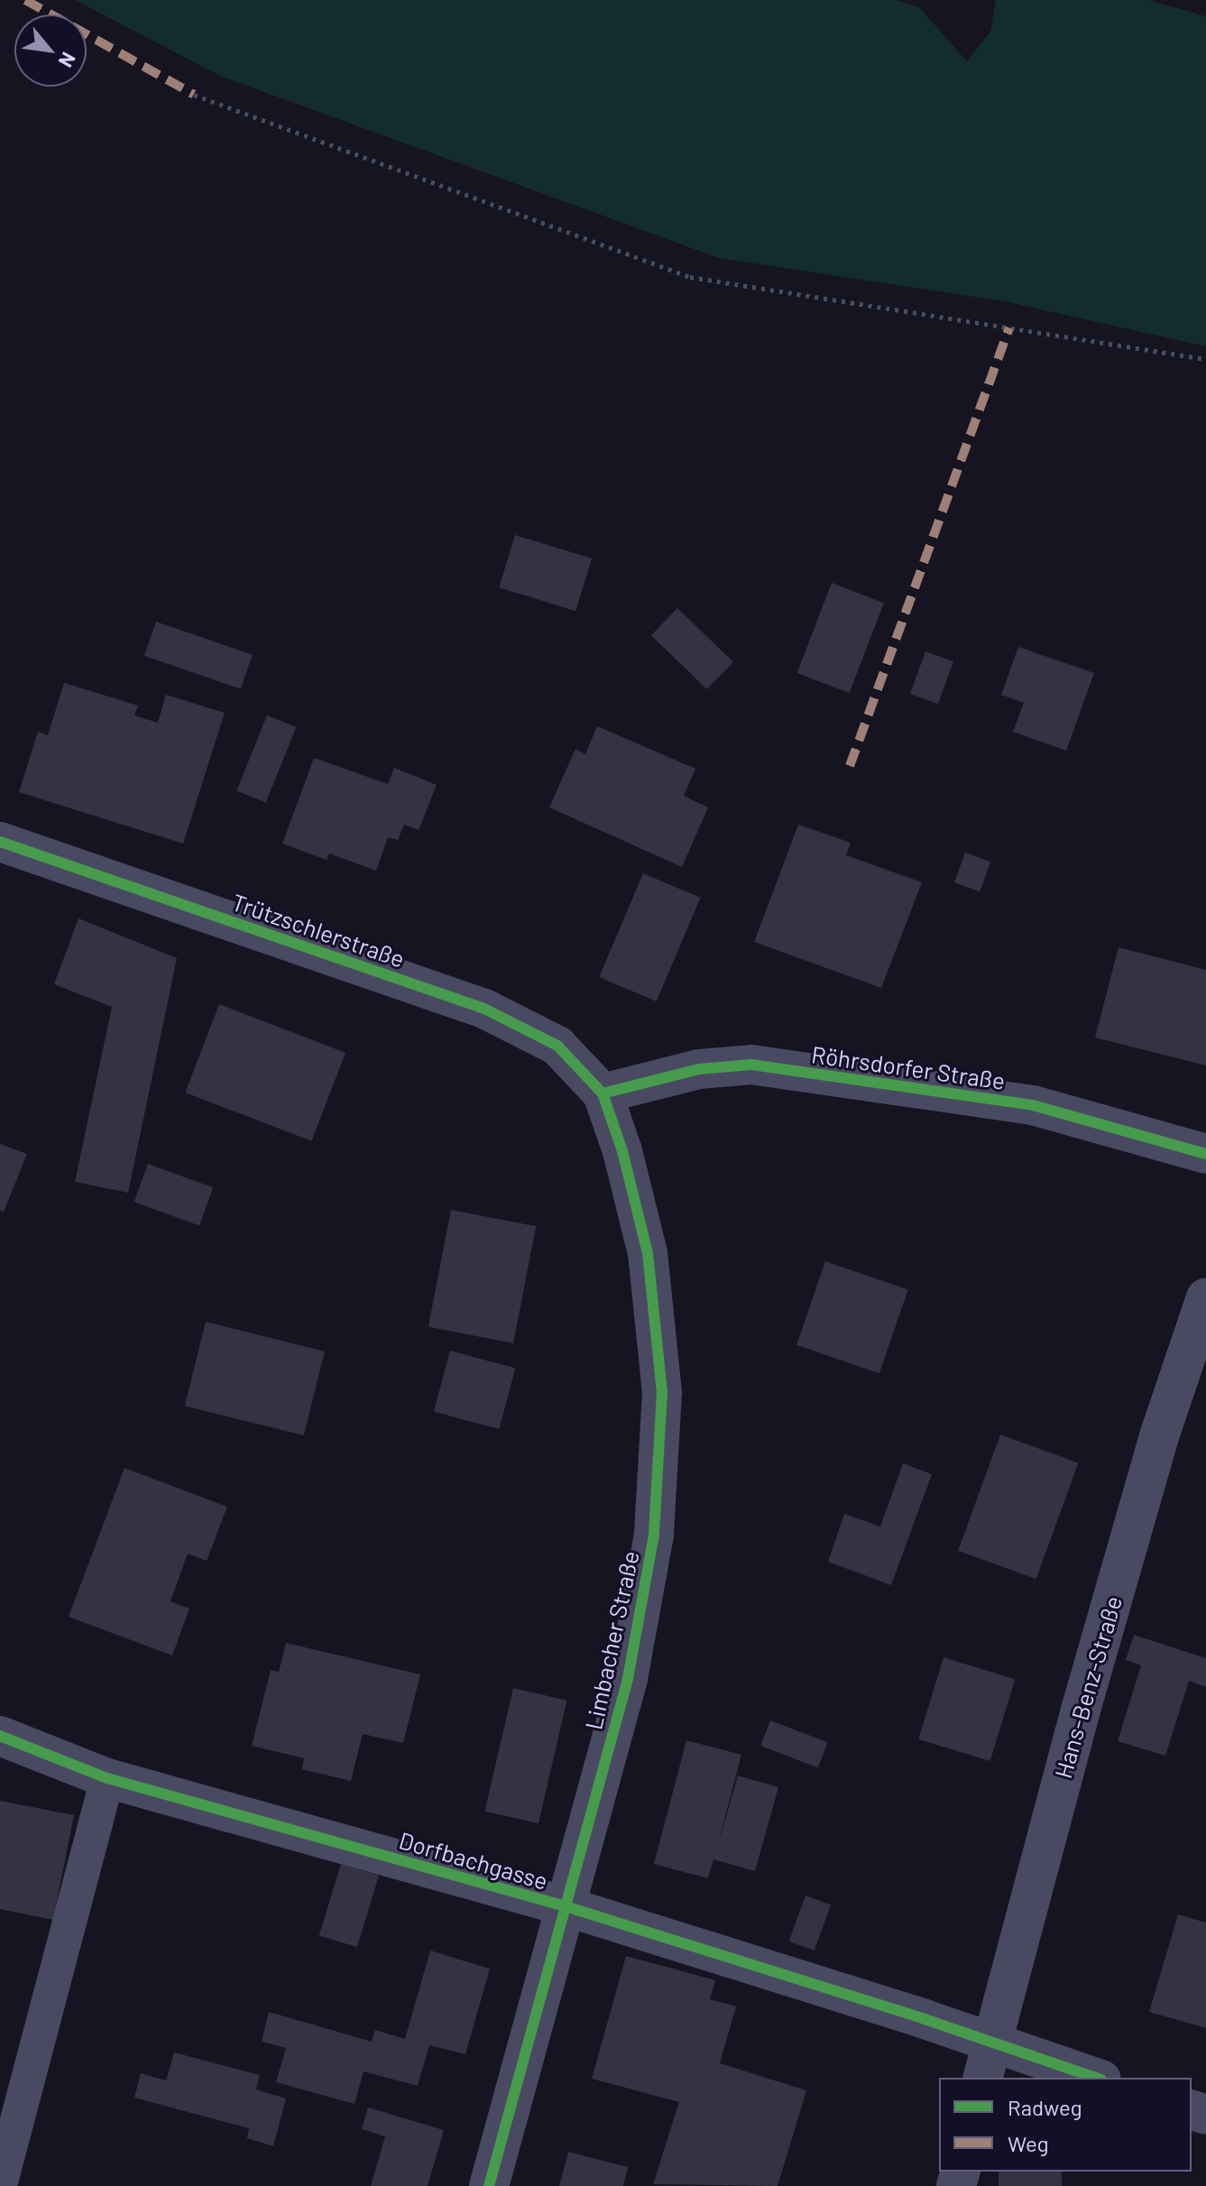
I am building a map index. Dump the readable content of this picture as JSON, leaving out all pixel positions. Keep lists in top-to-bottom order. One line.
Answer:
{"streets":{"street":["Trützschlerstraße","Röhrsdorfer Straße","Limbacher Straße","Hans-Benz-Straße","Dorfbachgasse"]},"crossings":[["Trützschlerstraße","Röhrsdorfer Straße"],["Trützschlerstraße","Limbacher Straße"],["Röhrsdorfer Straße","Limbacher Straße"],["Limbacher Straße","Dorfbachgasse"],["Hans-Benz-Straße","Dorfbachgasse"]],"legend":["Radweg","Weg"],"north":"bottom right"}
